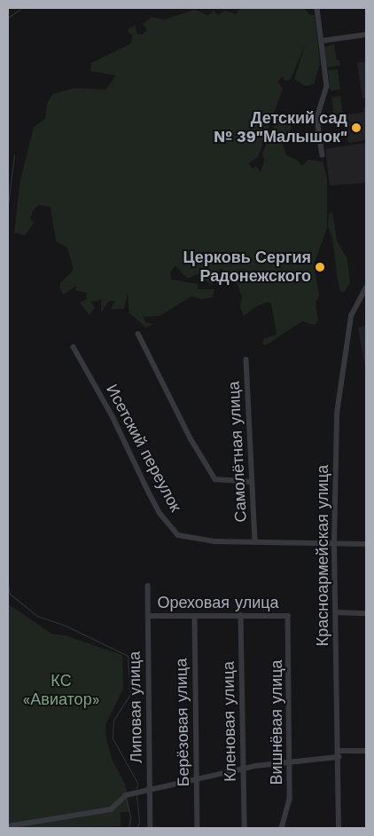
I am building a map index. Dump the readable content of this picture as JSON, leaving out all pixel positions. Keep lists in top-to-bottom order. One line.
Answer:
{"streets":{"street":["Исетский переулок","Самолётная улица","Красноармейская улица","Ореховая улица","Липовая улица","Кленовая улица","Берёзовая улица","Вишнёвая улица"]},"crossings":[["Исетский переулок","Самолётная улица"],["Исетский переулок","Красноармейская улица"],["Ореховая улица","Липовая улица"],["Ореховая улица","Кленовая улица"],["Ореховая улица","Берёзовая улица"],["Ореховая улица","Вишнёвая улица"]],"parks":["КС «Авиатор»"],"places":["Детский сад № 39\"Малышок\"","Церковь Сергия Радонежского"]}
